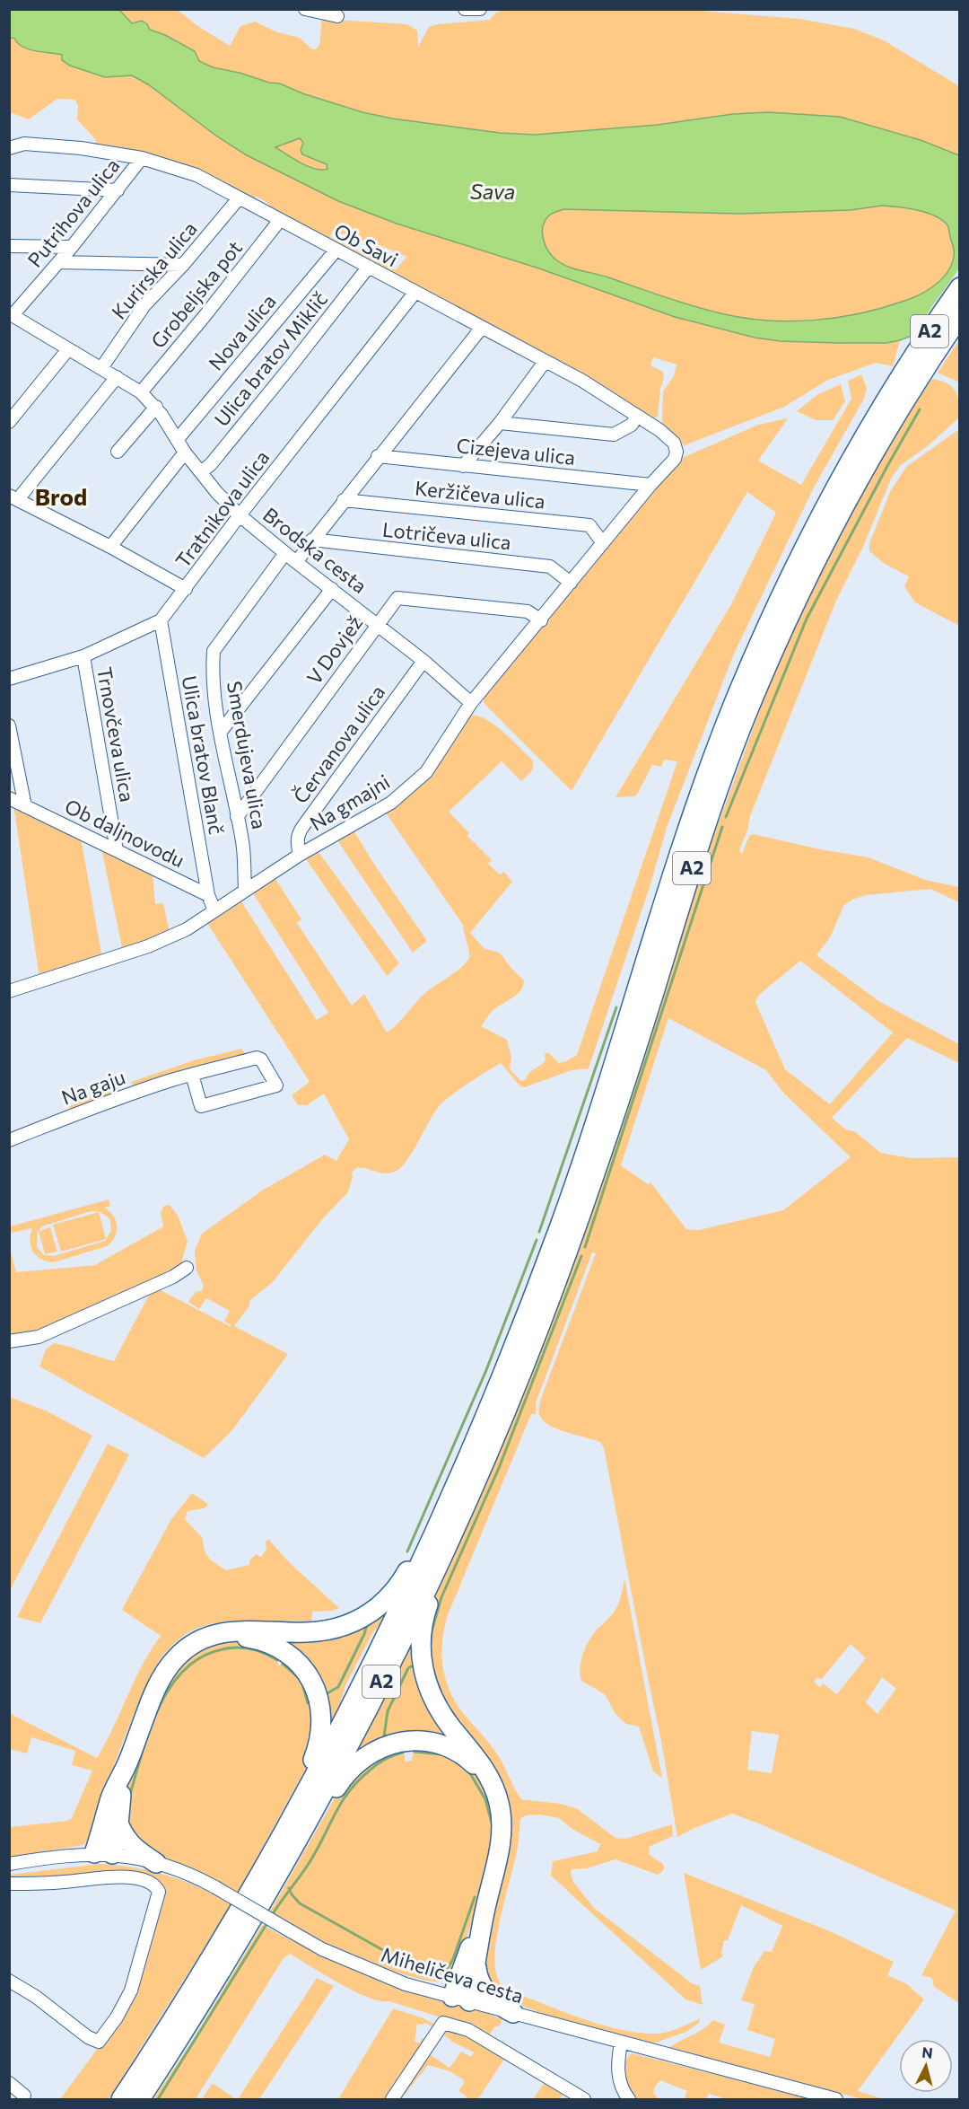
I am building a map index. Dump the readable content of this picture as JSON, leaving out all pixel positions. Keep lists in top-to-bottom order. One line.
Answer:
{"streets":{"highway":["A2"],"street":["Putrihova ulica","Ob Savi","Kurirska ulica","Grobeljska pot","Nova ulica","Ulica bratov Miklič","Cizejeva ulica","Keržičeva ulica","Tratnikova ulica","Lotričeva ulica","Brodska cesta","V Dovjež","Trnovčeva ulica","Červanova ulica","Ulica bratov Blanč","Smerdujeva ulica","Na gmajni","Ob daljnovodu","Na gaju","Miheličeva cesta"]},"crossings":[["Putrihova ulica","Ob Savi"],["Putrihova ulica","Brodska cesta"],["Ob Savi","Kurirska ulica"],["Ob Savi","Grobeljska pot"],["Ob Savi","Nova ulica"],["Ob Savi","Ulica bratov Miklič"],["Ob Savi","Tratnikova ulica"],["Ob Savi","Na gmajni"],["Kurirska ulica","Brodska cesta"],["Grobeljska pot","Brodska cesta"],["Nova ulica","Brodska cesta"],["Ulica bratov Miklič","Brodska cesta"],["Cizejeva ulica","Na gmajni"],["Keržičeva ulica","Na gmajni"],["Tratnikova ulica","Brodska cesta"],["Tratnikova ulica","Trnovčeva ulica"],["Tratnikova ulica","Ulica bratov Blanč"],["Lotričeva ulica","Na gmajni"],["Brodska cesta","V Dovjež"],["Brodska cesta","Červanova ulica"],["Brodska cesta","Smerdujeva ulica"],["Brodska cesta","Na gmajni"],["V Dovjež","Smerdujeva ulica"],["V Dovjež","Na gmajni"],["Trnovčeva ulica","Ob daljnovodu"],["Červanova ulica","Na gmajni"],["Ulica bratov Blanč","Ob daljnovodu"],["Smerdujeva ulica","Na gmajni"]],"districts":["Brod"],"water":["Sava"],"north":"top"}
